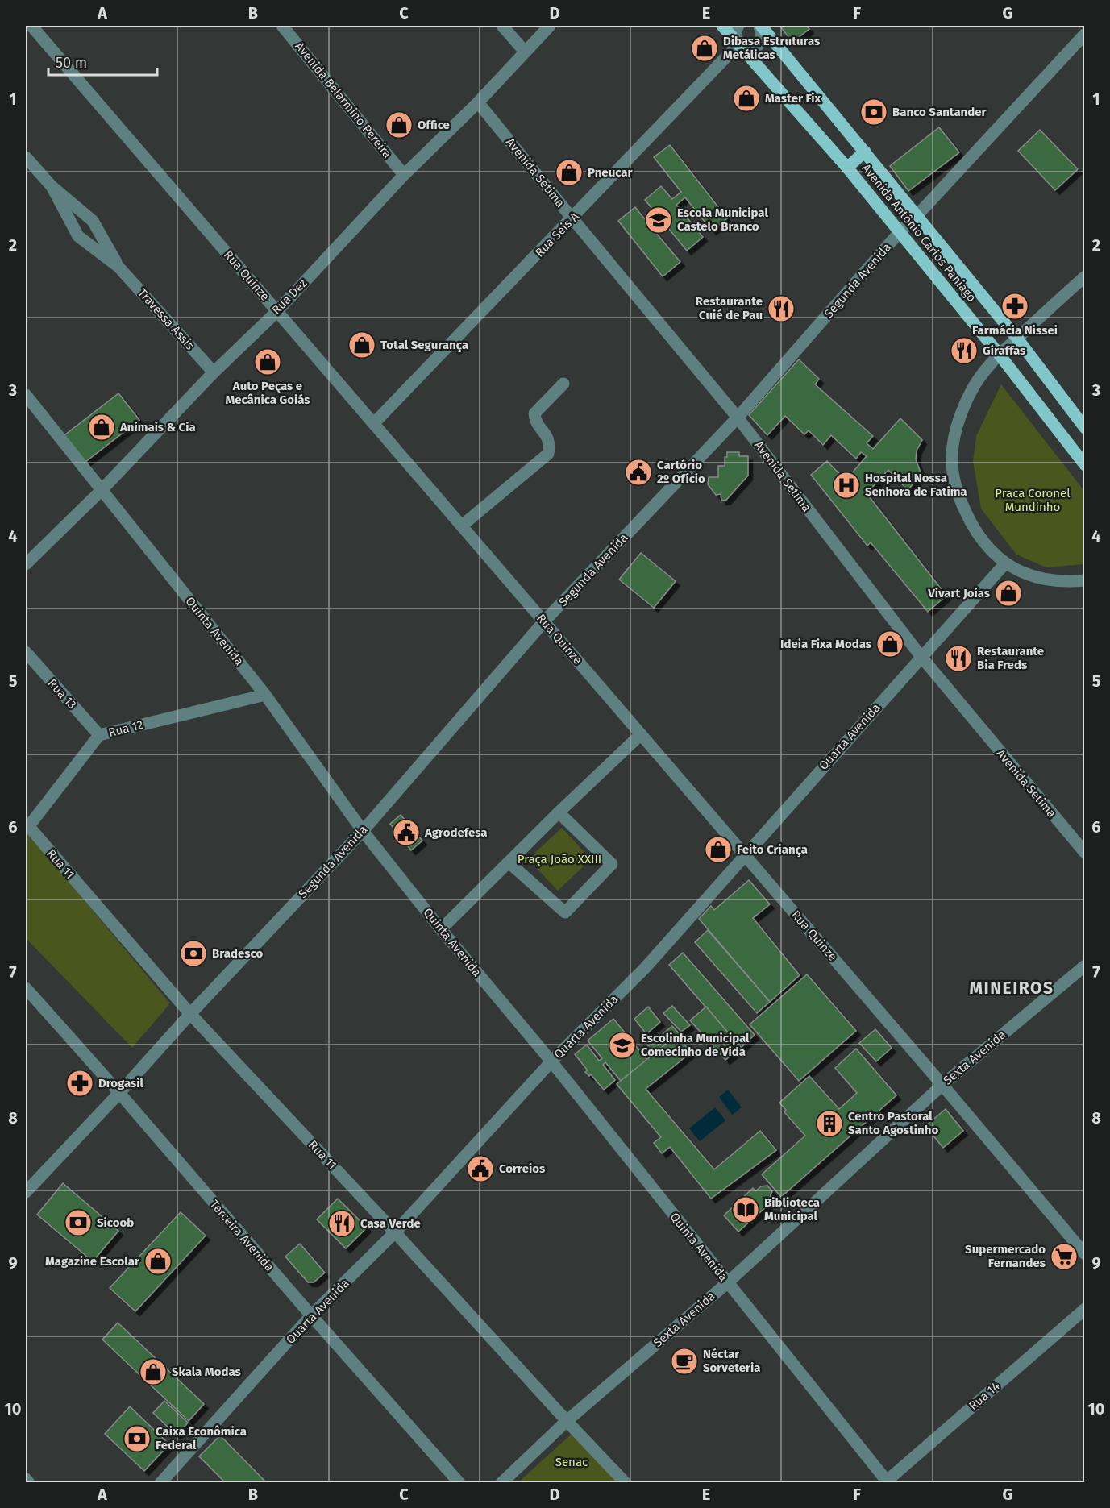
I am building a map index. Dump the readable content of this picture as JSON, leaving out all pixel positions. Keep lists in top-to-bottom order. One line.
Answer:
{"streets":{"main road":["Avenida Antônio Carlos Paniago"],"street":["Avenida Belarmino Pereira","Avenida Setima","Rua Seis A","Rua Quinze","Segunda Avenida","Rua Dez","Travessa Assis","Quinta Avenida","Rua 13","Rua 12","Quarta Avenida","Rua 11","Sexta Avenida","Terceira Avenida","Rua 14"]},"crossings":[["Avenida Belarmino Pereira","Rua Dez"],["Avenida Setima","Rua Seis A"],["Avenida Setima","Segunda Avenida"],["Avenida Setima","Rua Dez"],["Avenida Setima","Quarta Avenida"],["Avenida Antônio Carlos Paniago","Rua Seis A"],["Avenida Antônio Carlos Paniago","Segunda Avenida"],["Rua Seis A","Rua Quinze"],["Rua Quinze","Segunda Avenida"],["Rua Quinze","Rua Dez"],["Rua Quinze","Quarta Avenida"],["Rua Quinze","Sexta Avenida"],["Segunda Avenida","Quinta Avenida"],["Segunda Avenida","Rua 11"],["Segunda Avenida","Terceira Avenida"],["Rua Dez","Travessa Assis"],["Rua Dez","Quinta Avenida"],["Quinta Avenida","Rua 12"],["Quinta Avenida","Quarta Avenida"],["Quinta Avenida","Sexta Avenida"],["Quinta Avenida","Rua 14"],["Rua 13","Rua 12"],["Rua 12","Rua 11"],["Quarta Avenida","Rua 11"],["Quarta Avenida","Terceira Avenida"],["Rua 11","Sexta Avenida"]],"districts":["MINEIROS"],"parks":["Praca Coronel Mundinho","Praça João XXIII","Senac"],"places":{"shop":["Dibasa Estruturas Metálicas","Master Fix","Office","Pneucar","Total Segurança","Auto Peças e Mecânica Goiás","Animais & Cia","Vivart Joias","Ideia Fixa Modas","Feito Criança","Magazine Escolar","Skala Modas"],"bank":["Banco Santander","Bradesco","Sicoob","Caixa Econômica Federal"],"school or university":["Escola Municipal Castelo Branco","Escolinha Municipal Comecinho de Vida"],"pharmacy":["Farmácia Nissei","Drogasil"],"restaurant":["Restaurante Cuié de Pau","Giraffas","Restaurante Bia Freds","Casa Verde"],"public building":["Cartório 2º Ofício","Agrodefesa","Correios"],"hospital":["Hospital Nossa Senhora de Fatima"],"building":["Centro Pastoral Santo Agostinho"],"library":["Biblioteca Municipal"],"supermarket":["Supermercado Fernandes"],"cafe":["Néctar Sorveteria"]},"scale_bar":"50 m","grid":{"columns":["A","B","C","D","E","F","G"],"rows":["1","2","3","4","5","6","7","8","9","10"]}}
